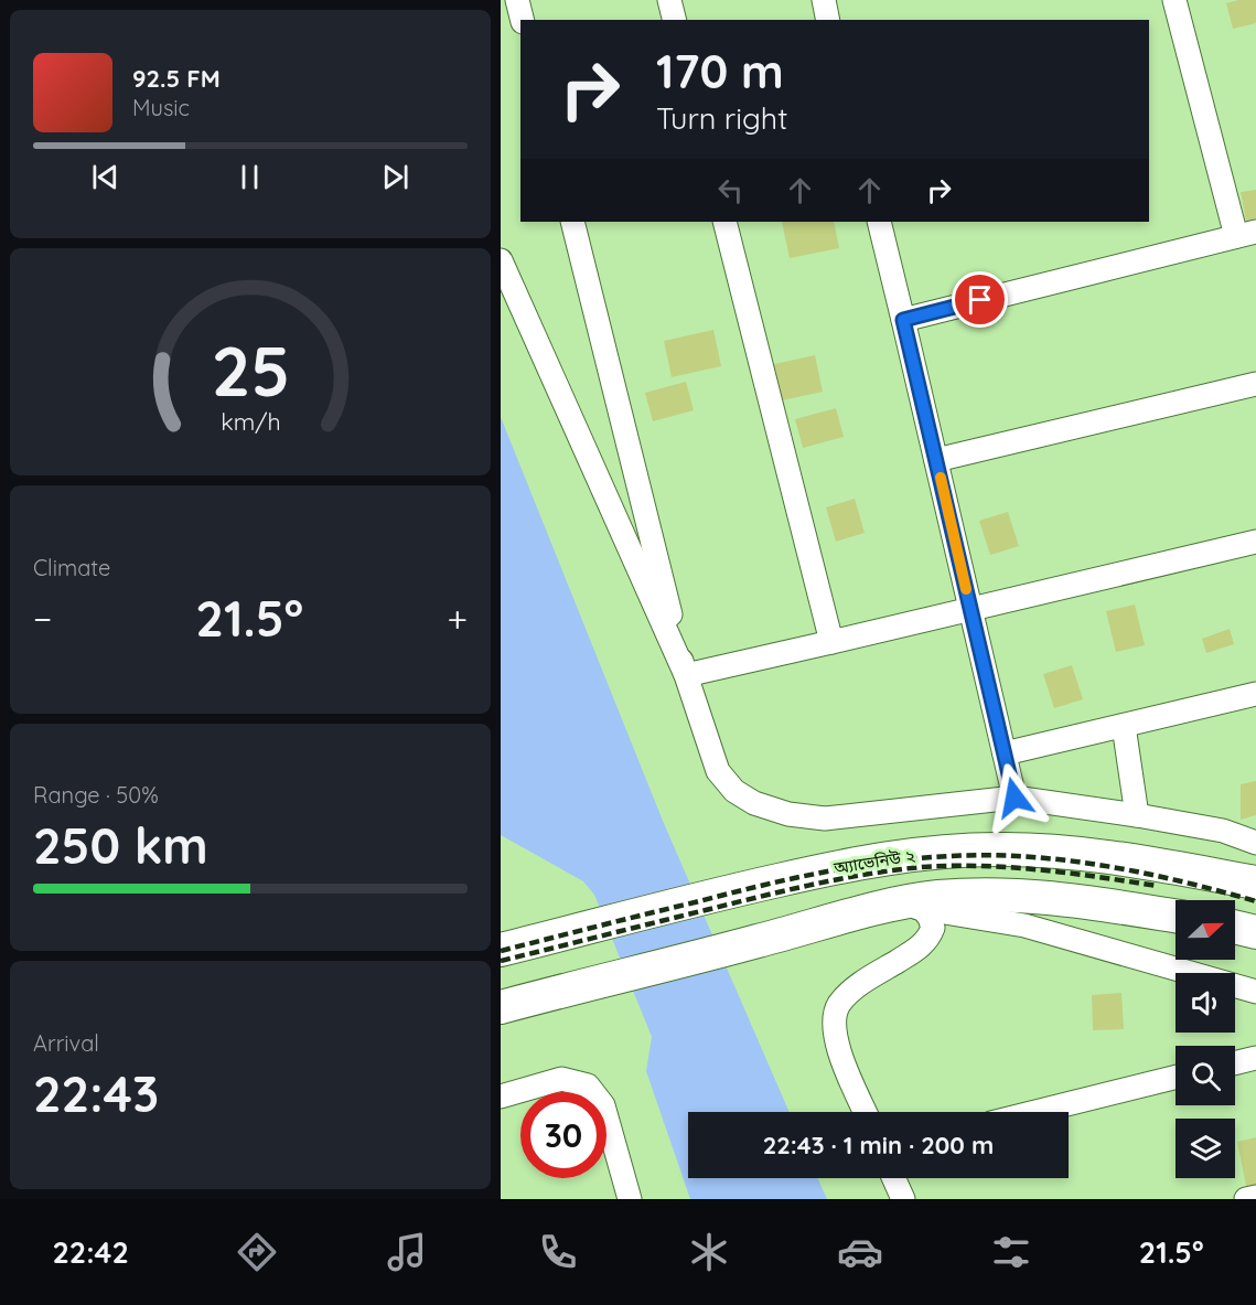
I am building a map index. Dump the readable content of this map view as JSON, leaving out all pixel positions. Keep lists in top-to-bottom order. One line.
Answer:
{"streets":{"main road":["অ্যাভেনিউ ২"]},"north":"right","page":{"turn":["170 m","Turn right"],"song":["92.5 FM","Music"],"tile":["Climate",["Range · 50%","250 km"],["Arrival","22:43"]],"heat":["−","21.5°","+"],"limit":"30","trip":"22:43 · 1 min · 200 m","tabs":["22:42","21.5°"],"gauge":["25","km/h"]}}
